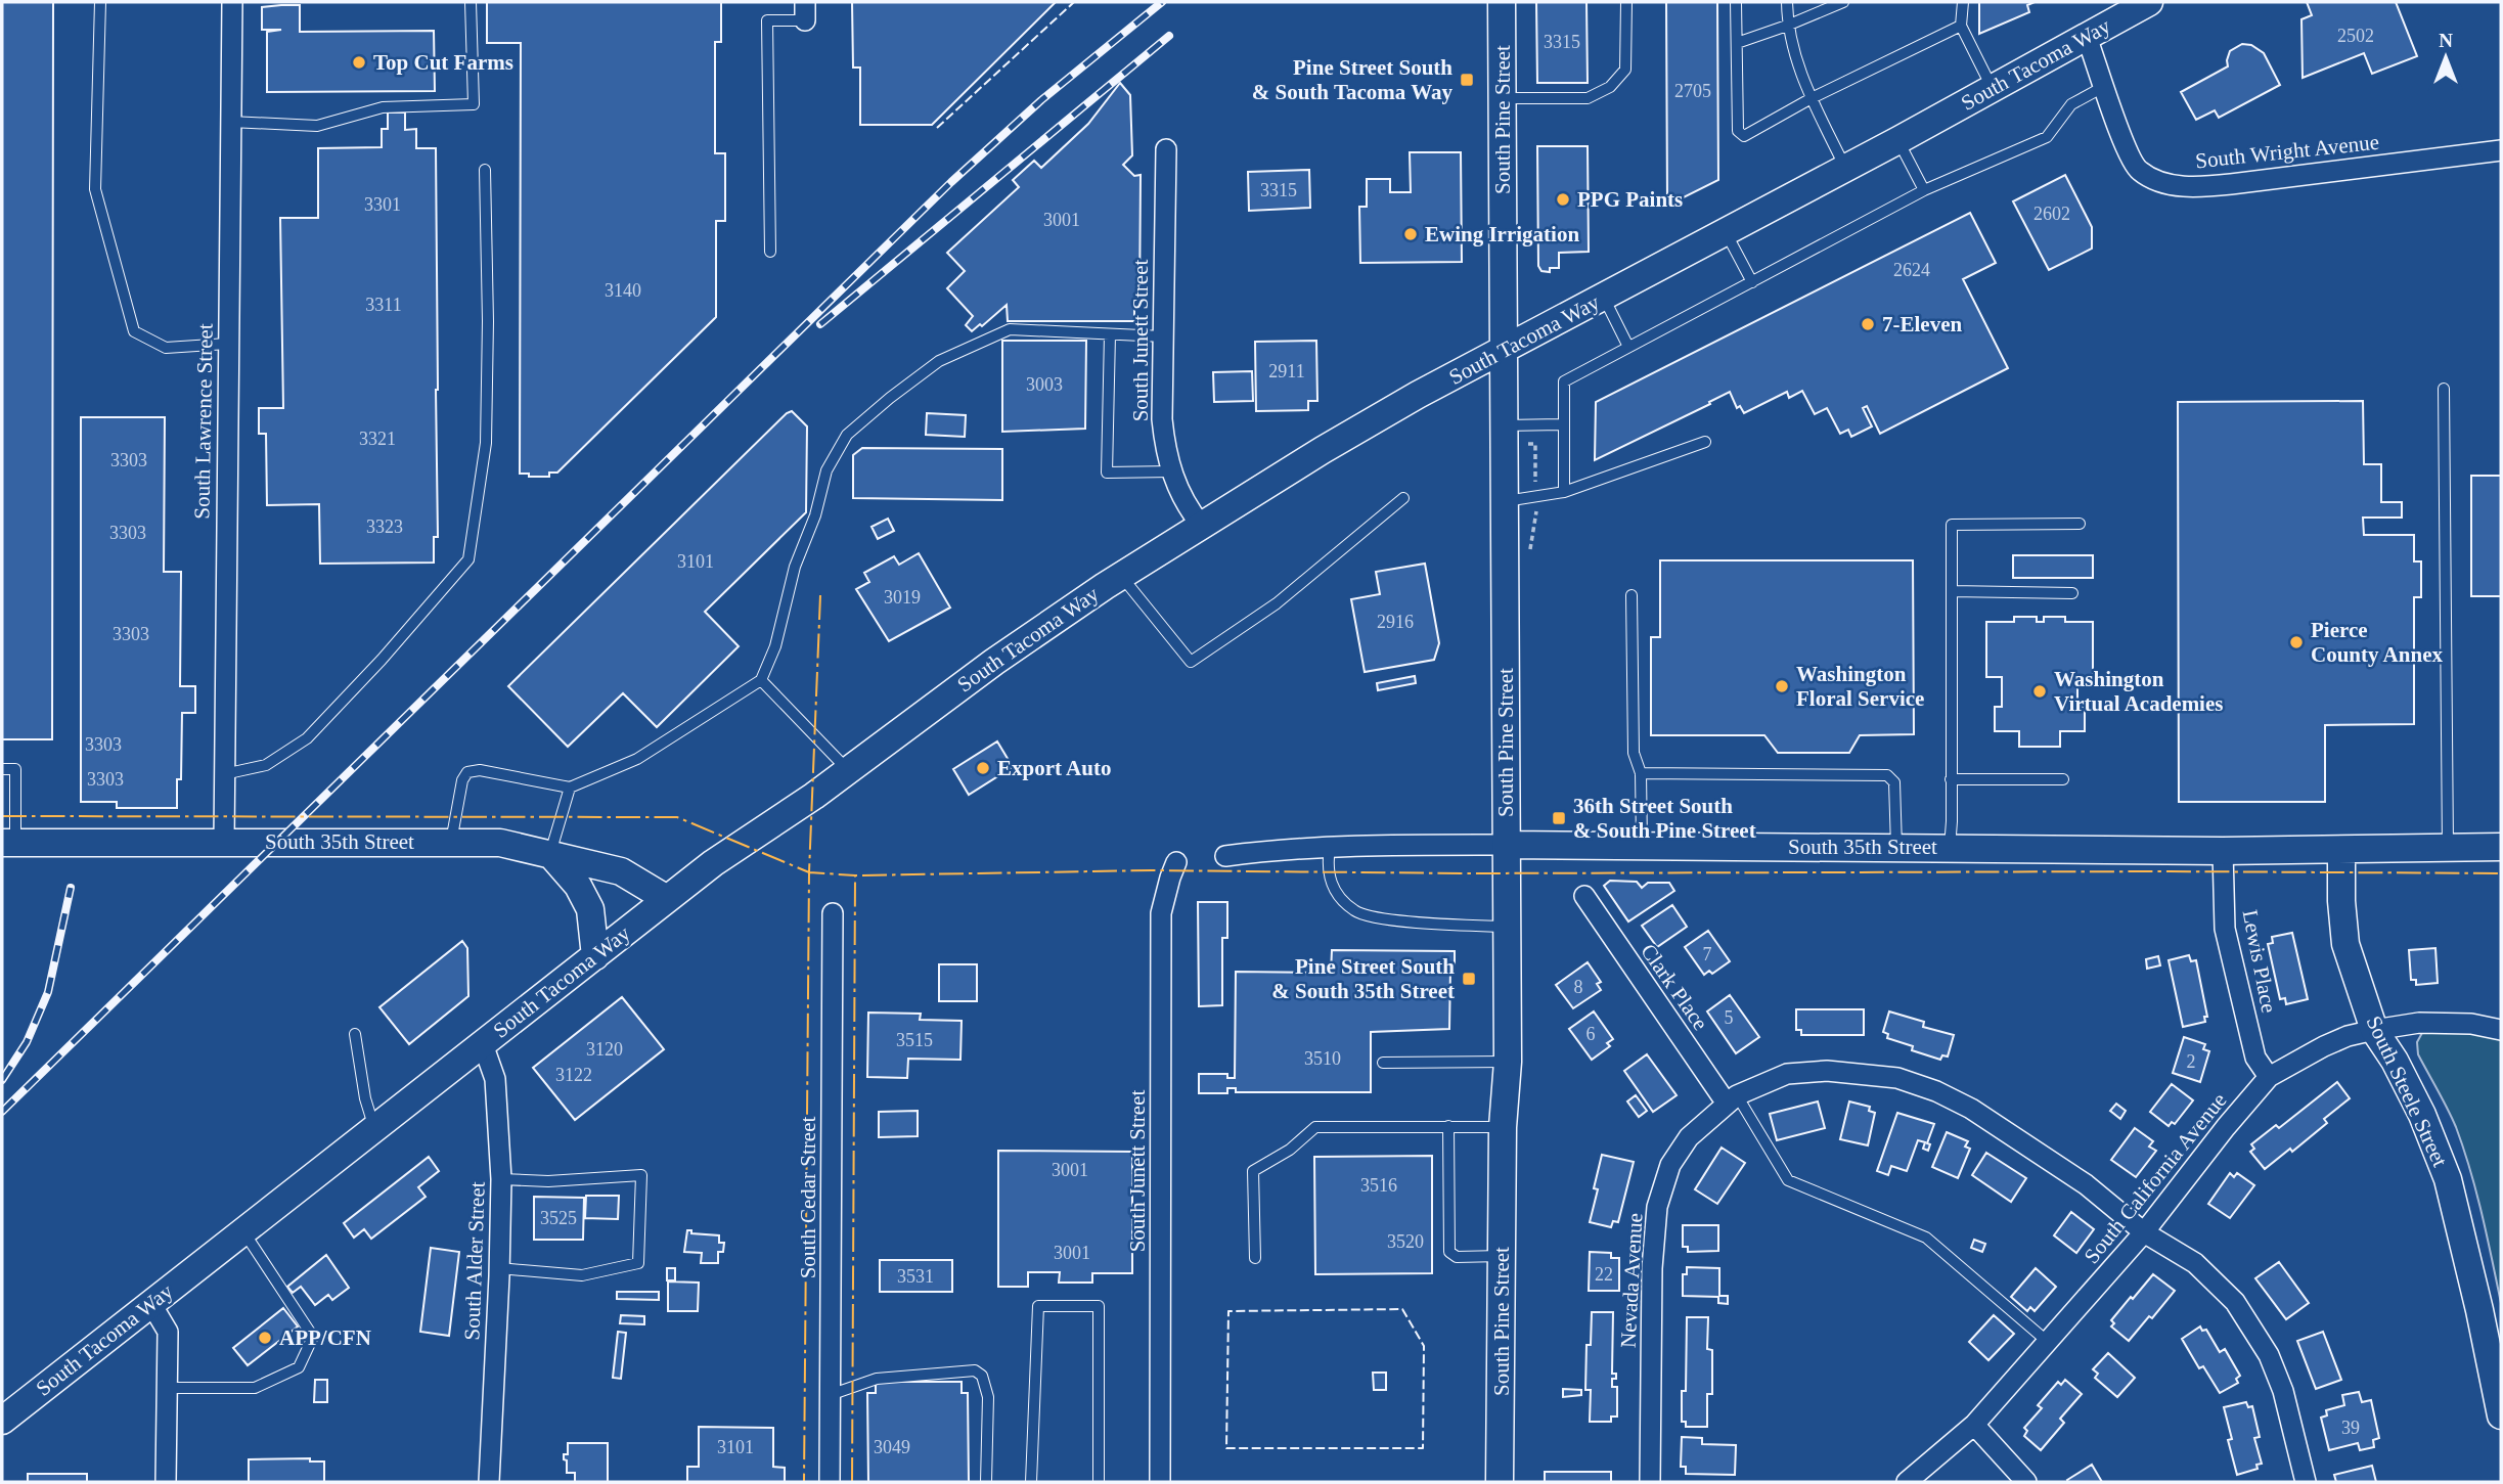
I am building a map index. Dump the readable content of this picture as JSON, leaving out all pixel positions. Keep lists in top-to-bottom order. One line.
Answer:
{"streets":{"main road":["South Tacoma Way","South Pine Street","South 35th Street","South Steele Street"],"street":["South Wright Avenue","South Junett Street","South Lawrence Street","Lewis Place","Clark Place","South California Avenue","South Cedar Street","South Alder Street","Nevada Avenue"]},"crossings":[["South Tacoma Way","South Pine Street"],["South Tacoma Way","South Wright Avenue"],["South Tacoma Way","South Junett Street"],["South Tacoma Way","South 35th Street"],["South Tacoma Way","South Alder Street"],["South Pine Street","South 35th Street"],["South Lawrence Street","South 35th Street"],["South 35th Street","Lewis Place"],["South 35th Street","South Steele Street"],["Lewis Place","South California Avenue"],["Clark Place","Nevada Avenue"],["South Steele Street","South California Avenue"],["South California Avenue","Nevada Avenue"]],"places":{"other":["Top Cut Farms","PPG Paints","Ewing Irrigation","7-Eleven","Pierce County Annex","Washington Floral Service","Washington Virtual Academies","Export Auto","APP/CFN"],"transit":["Pine Street South & South Tacoma Way","36th Street South & South Pine Street","Pine Street South & South 35th Street"]},"house_numbers":["2502","3315","2705","3315","3301","2602","3001","2624","3140","3311","2911","3003","3321","3303","3323","3303","3101","3019","2916","3303","3303","3303","7","8","5","6","3515","3120","3510","2","3122","3001","3516","3525","3520","3001","22","3531","39","3101","3049"],"north":"top"}
